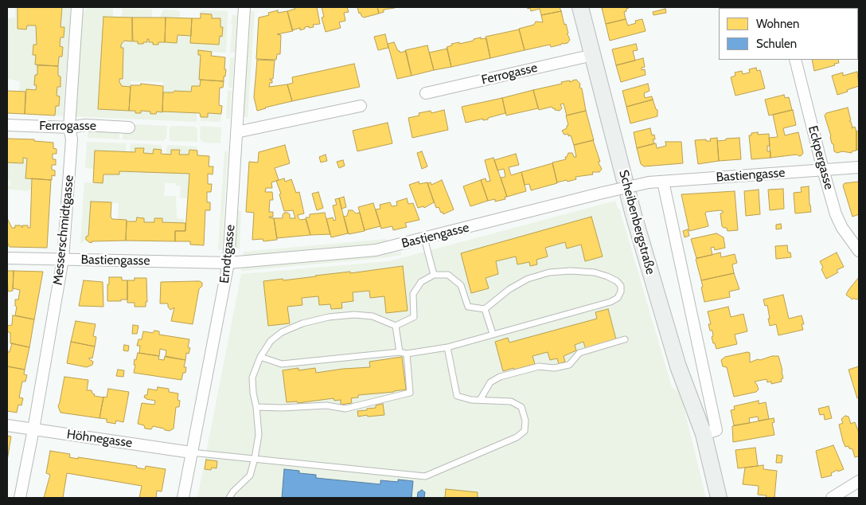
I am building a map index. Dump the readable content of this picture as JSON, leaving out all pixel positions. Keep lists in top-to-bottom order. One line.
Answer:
{"streets":{"street":["Ferrogasse","Eckpergasse","Bastiengasse","Scheibenbergstraße","Messerschmidtgasse","Erndtgasse","Höhnegasse"]},"crossings":[["Ferrogasse","Scheibenbergstraße"],["Ferrogasse","Messerschmidtgasse"],["Eckpergasse","Bastiengasse"],["Bastiengasse","Messerschmidtgasse"],["Bastiengasse","Erndtgasse"],["Messerschmidtgasse","Höhnegasse"],["Erndtgasse","Höhnegasse"]],"legend":["Wohnen","Schulen"]}
